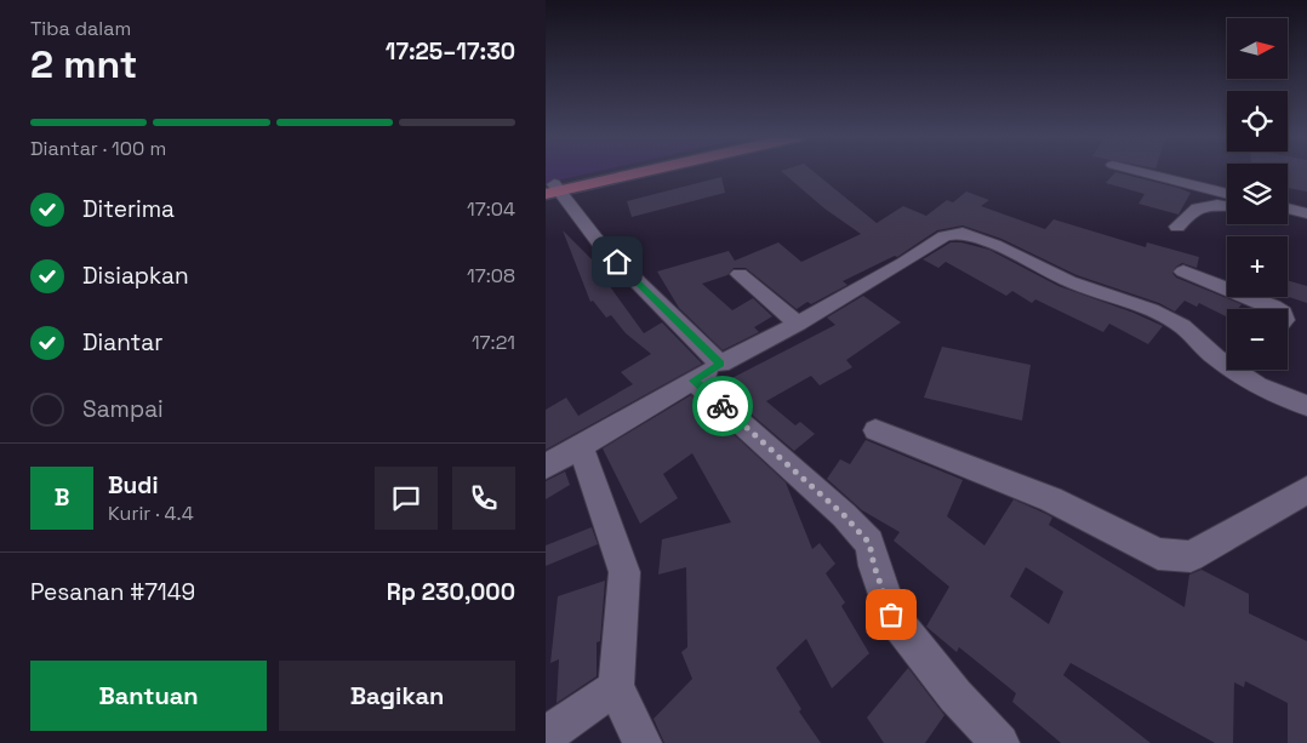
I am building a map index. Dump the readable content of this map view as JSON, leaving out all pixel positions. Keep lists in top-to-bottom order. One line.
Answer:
{"north":"right","page":{"heading":["2 mnt","Tiba dalam","17:25–17:30"],"panel":["Budi","Kurir · 4.4","Pesanan #7149","Rp 230,000"],"map_buttons":["+","−"],"bar":"Diantar · 100 m","list":[["Diterima","17:04"],["Disiapkan","17:08"],["Diantar","17:21"],"Sampai"],"round":"B","buttons":["Bantuan","Bagikan"]}}
